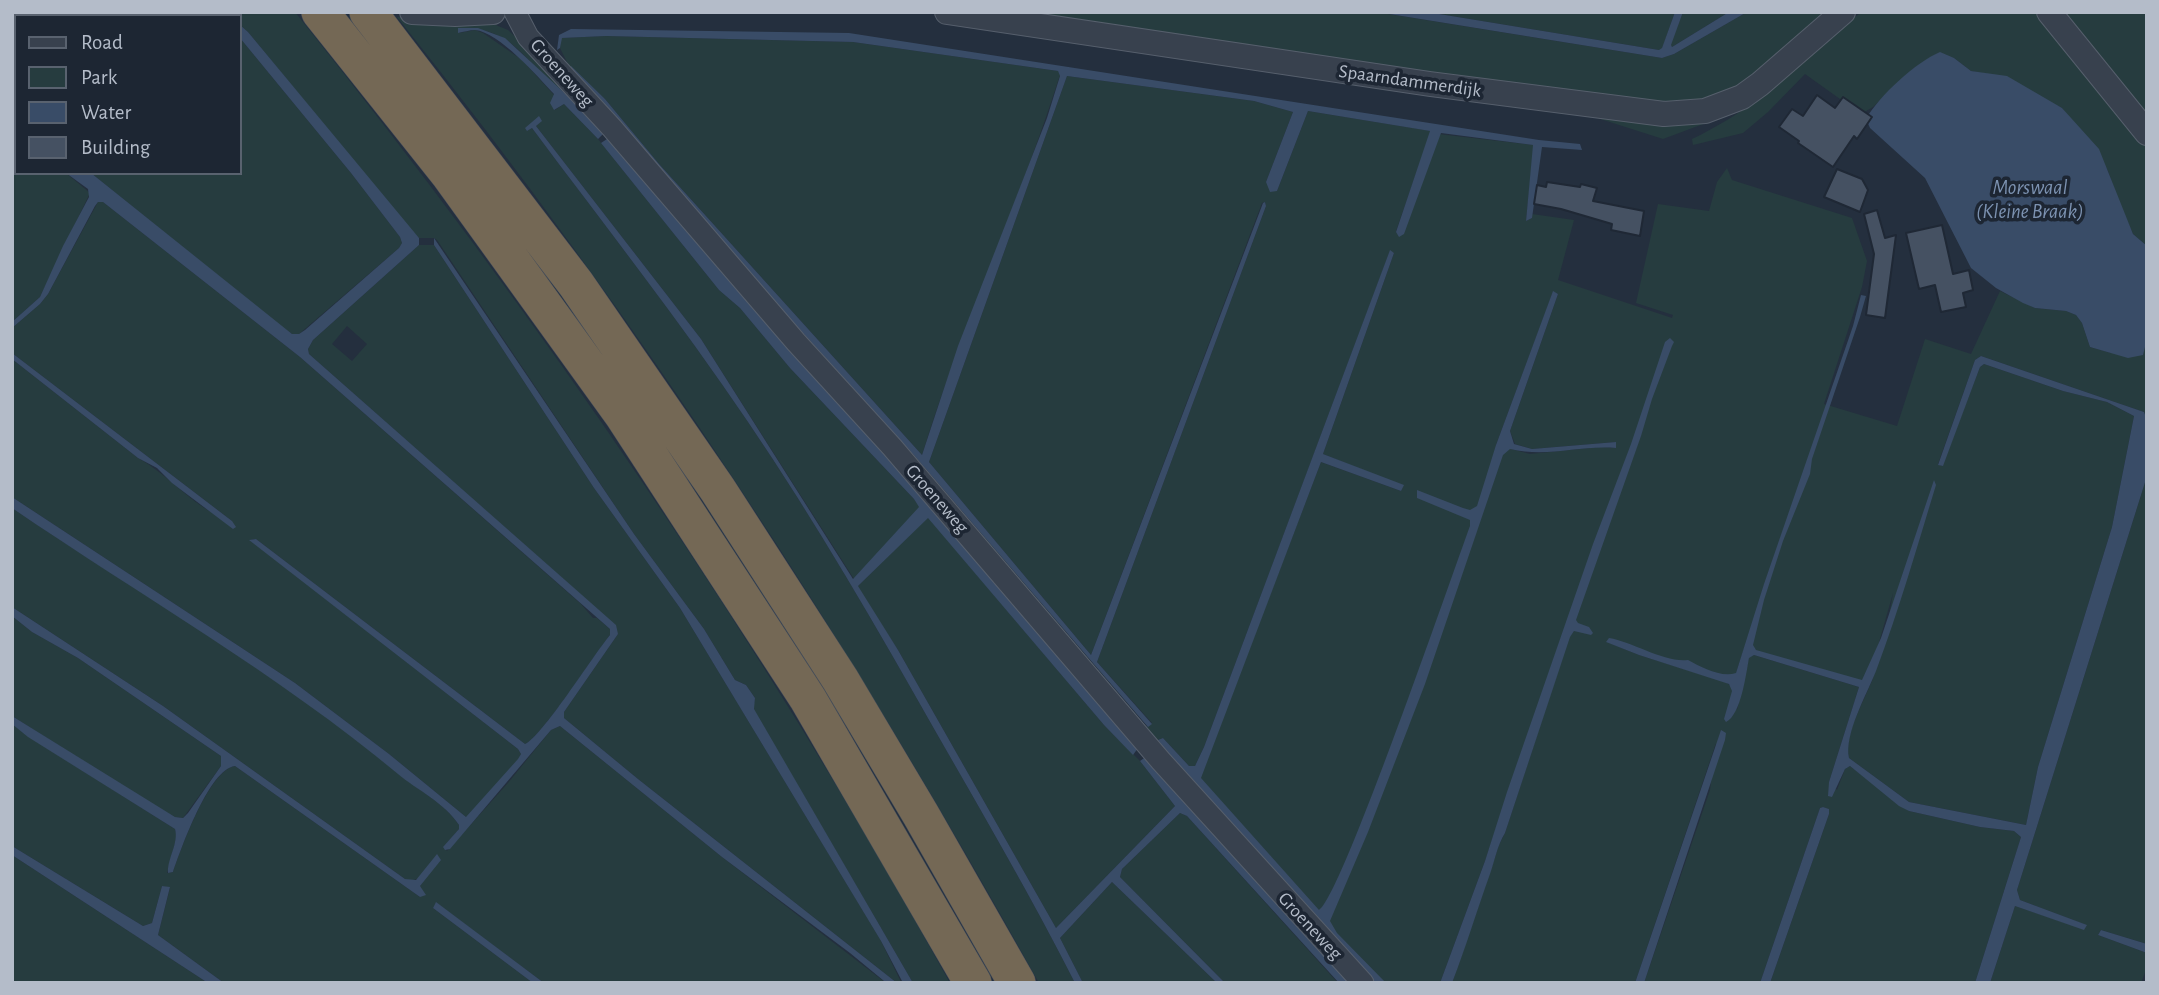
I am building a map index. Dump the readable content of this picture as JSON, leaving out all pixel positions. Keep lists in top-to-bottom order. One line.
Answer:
{"streets":{"street":["Groeneweg","Spaarndammerdijk"]},"water":["Morswaal (Kleine Braak)"],"legend":["Road","Park","Water","Building"]}
